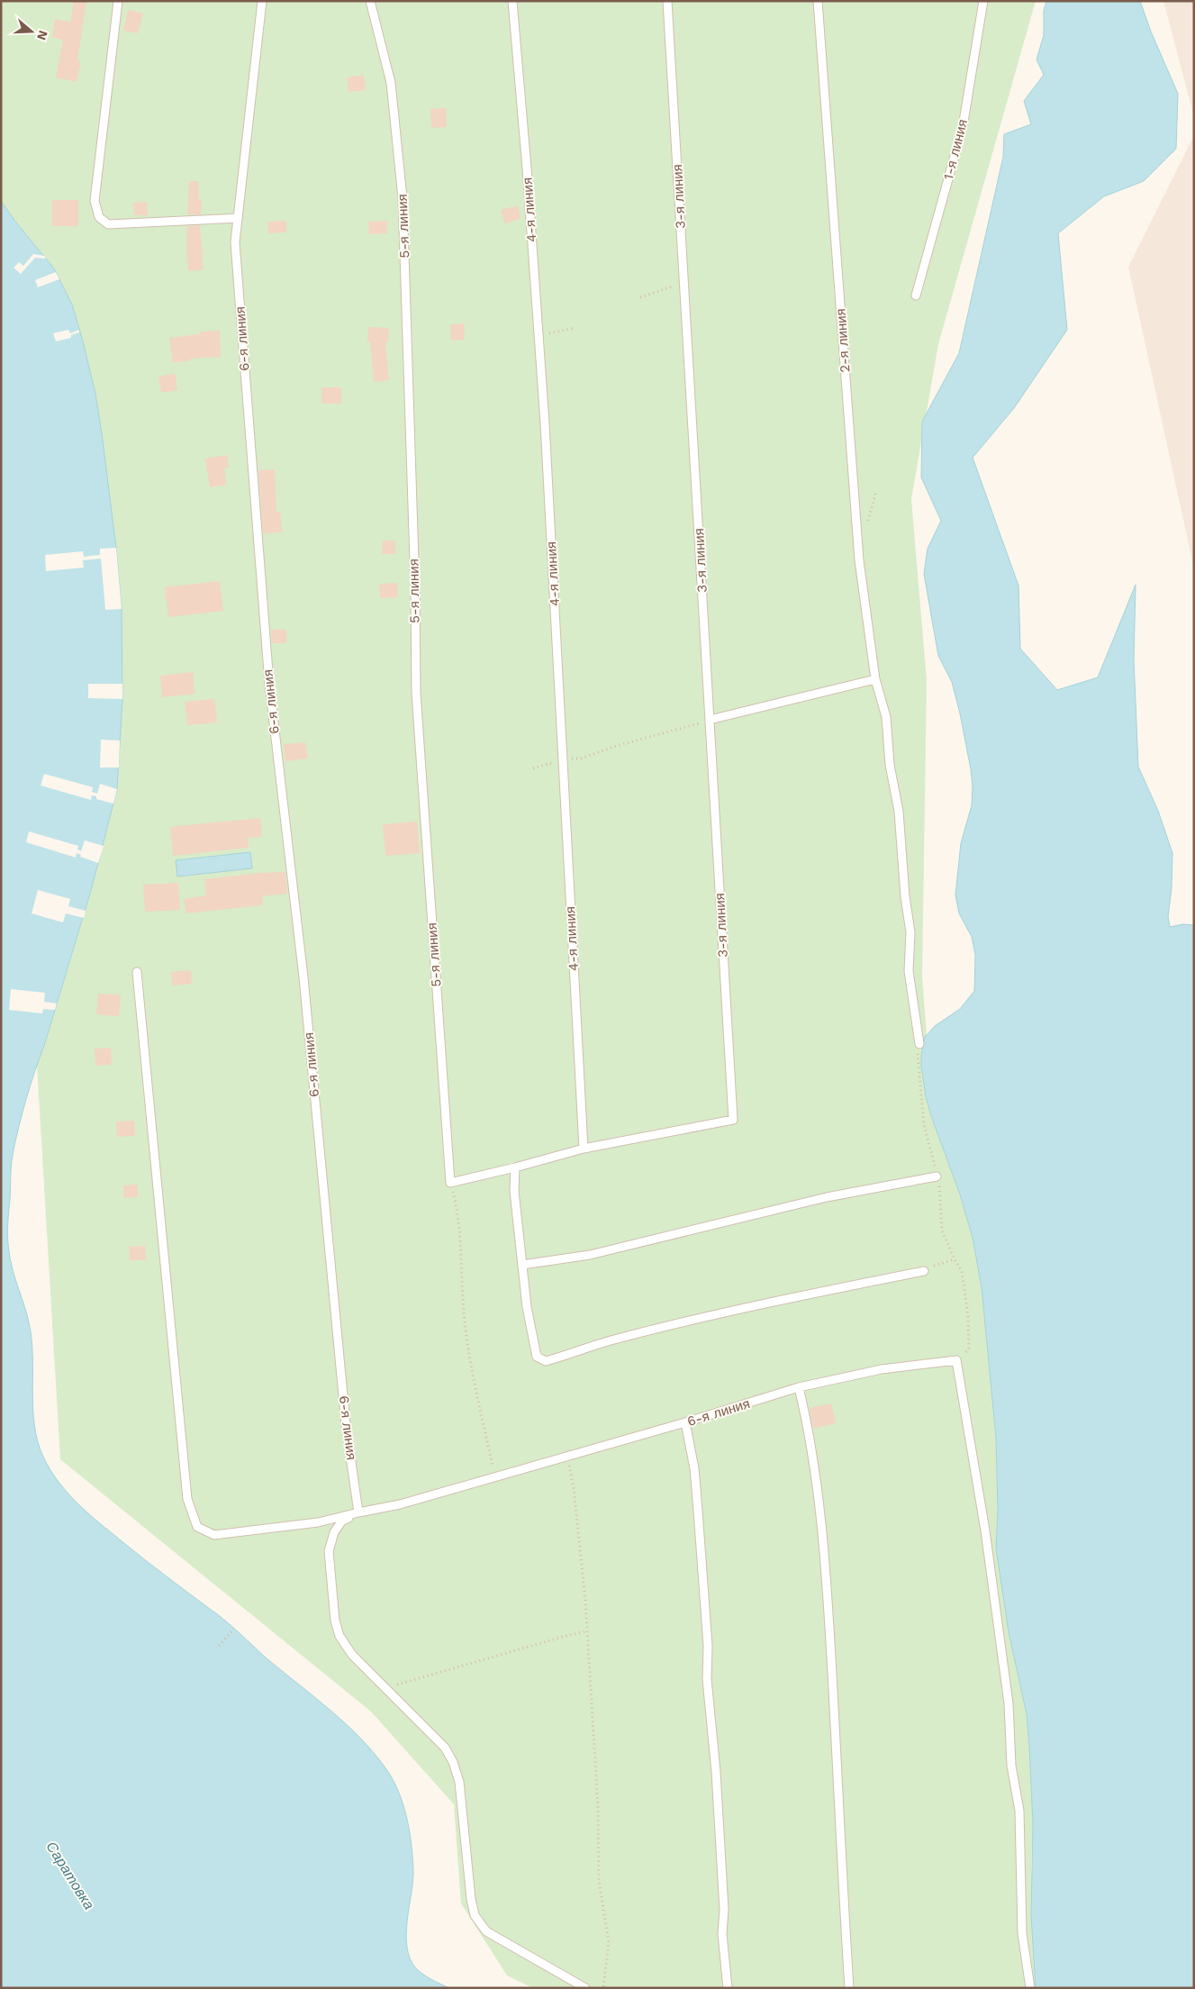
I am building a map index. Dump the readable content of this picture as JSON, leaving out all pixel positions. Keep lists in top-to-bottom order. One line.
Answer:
{"streets":{"lane":["1-я линия","3-я линия","4-я линия","5-я линия","6-я линия","2-я линия"]},"crossings":[["3-я линия","4-я линия"]],"water":["Саратовка"],"north":"right"}
